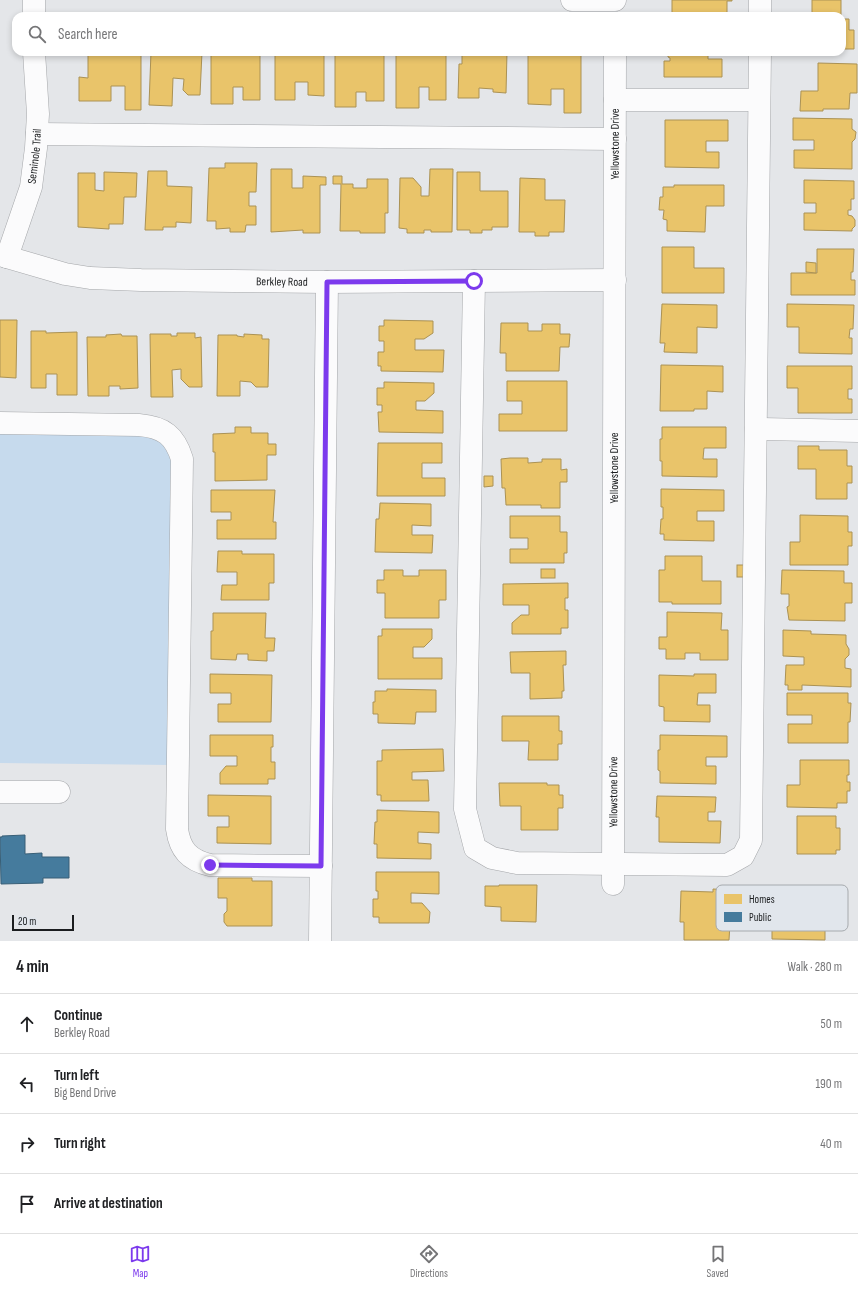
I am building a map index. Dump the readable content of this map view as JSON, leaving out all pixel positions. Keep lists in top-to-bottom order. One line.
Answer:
{"streets":{"street":["Yellowstone Drive","Seminole Trail","Berkley Road"]},"crossings":[["Yellowstone Drive","Berkley Road"],["Seminole Trail","Berkley Road"]],"legend":["Homes","Public"],"scale_bar":"20 m","page":{"search":"Search here","scale":"20 m","heading":["4 min","Walk · 280 m"],"list":[["Continue","Berkley Road","50 m"],["Turn left","Big Bend Drive","190 m"],["Turn right","40 m"],"Arrive at destination"],"nav":["Map","Directions","Saved"]}}
